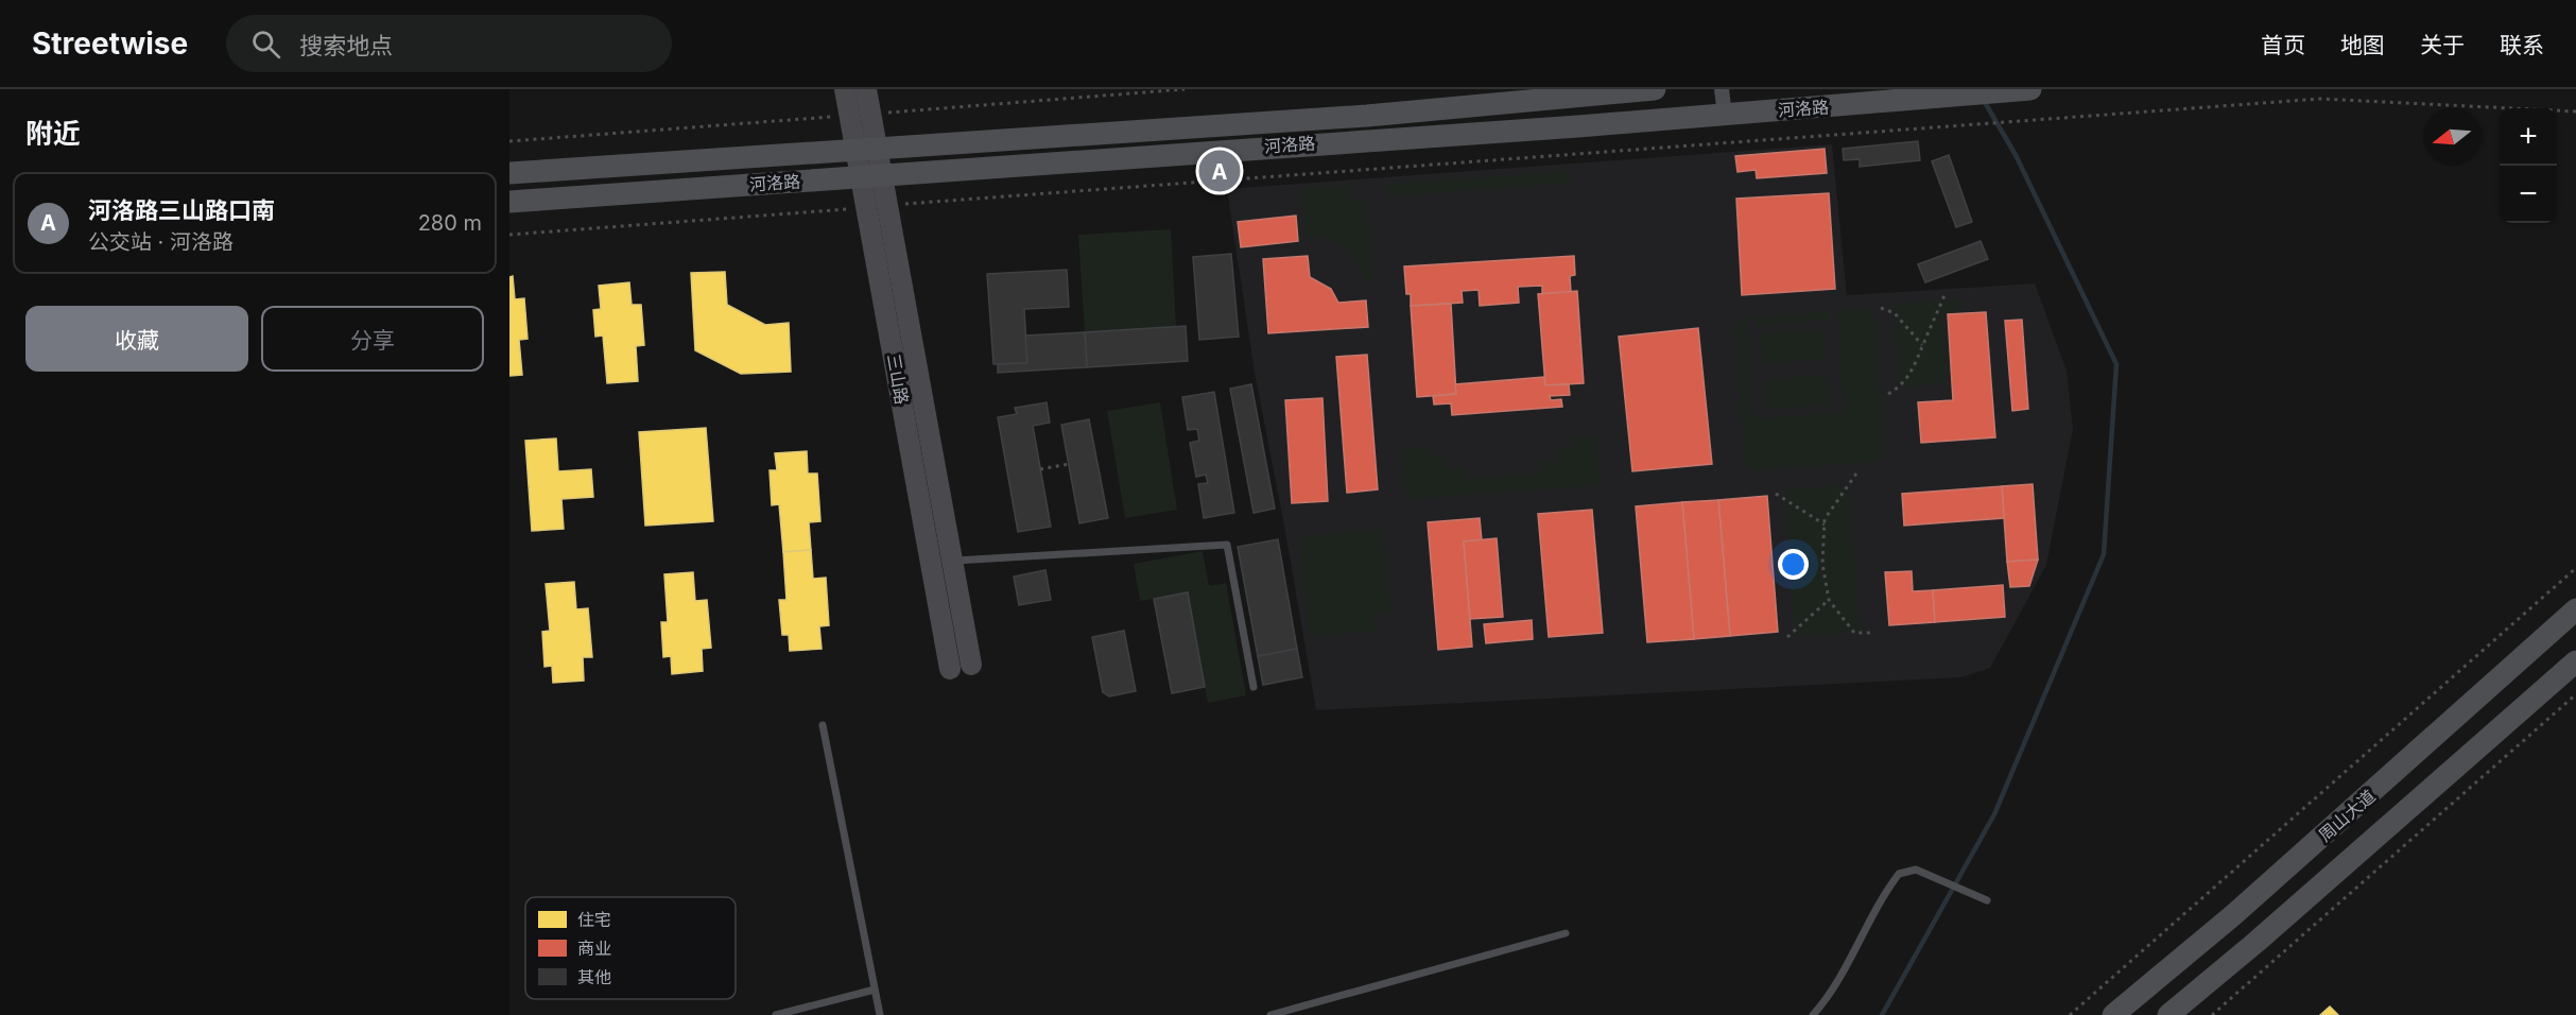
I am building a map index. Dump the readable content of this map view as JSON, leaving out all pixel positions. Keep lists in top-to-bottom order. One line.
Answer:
{"streets":{"main road":["河洛路","周山大道"],"street":["三山路"]},"crossings":[["河洛路","三山路"]],"legend":["住宅","商业","其他"],"north":"left","page":{"header":"Streetwise","search":"搜索地点","nav":["首页","地图","关于","联系"],"heading":"附近","map_buttons":["+","−"],"pins":"A","list":[{"mark":"A","name":"河洛路三山路口南","note":"公交站 · 河洛路","value":"280 m"}],"buttons":["收藏","分享"]}}
